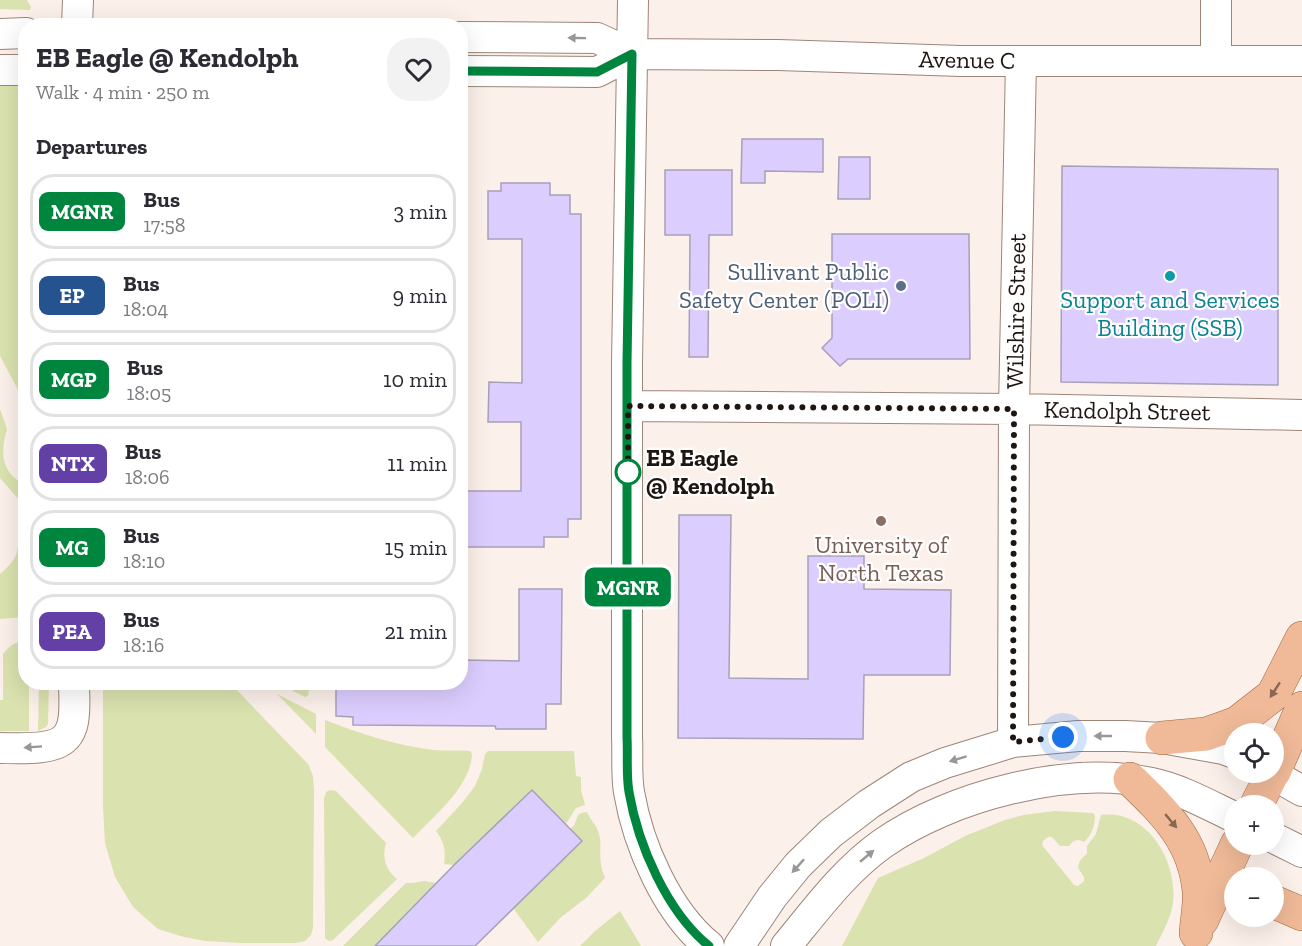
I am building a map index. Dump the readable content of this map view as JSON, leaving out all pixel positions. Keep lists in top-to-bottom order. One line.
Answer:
{"streets":{"street":["Avenue C","Wilshire Street","Kendolph Street"]},"crossings":[["Avenue C","Wilshire Street"],["Wilshire Street","Kendolph Street"]],"places":["Support and Services Building (SSB)","Sullivant Public Safety Center (POLI)","EB Eagle @ Kendolph","University of North Texas"],"lines":["bus line MGNR"],"page":{"on_map":"MGNR","heading":[["EB Eagle @ Kendolph","Walk · 4 min · 250 m"],"Departures"],"list":[{"mark":"MGNR","name":"Bus","note":"17:58","value":"3 min"},{"mark":"EP","name":"Bus","note":"18:04","value":"9 min"},{"mark":"MGP","name":"Bus","note":"18:05","value":"10 min"},{"mark":"NTX","name":"Bus","note":"18:06","value":"11 min"},{"mark":"MG","name":"Bus","note":"18:10","value":"15 min"},{"mark":"PEA","name":"Bus","note":"18:16","value":"21 min"}],"map_buttons":["+","−"]}}
